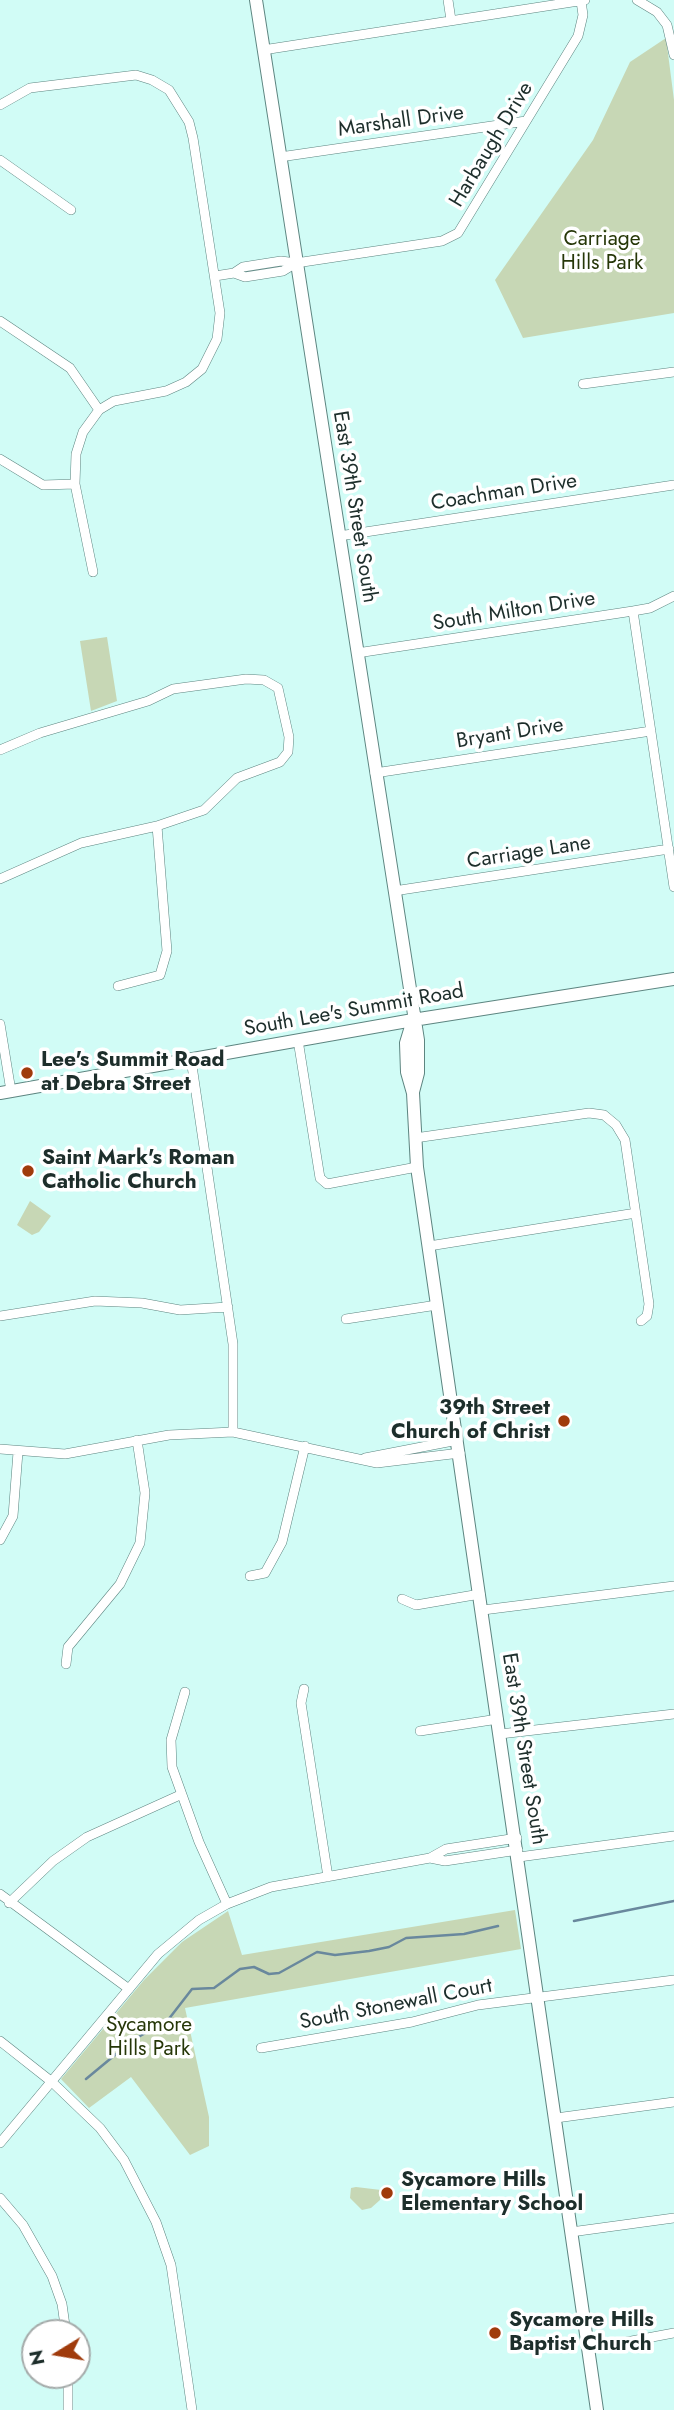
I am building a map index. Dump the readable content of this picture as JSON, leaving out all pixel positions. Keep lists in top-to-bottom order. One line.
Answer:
{"streets":{"main road":["East 39th Street South","South Lee's Summit Road"],"street":["Marshall Drive","Harbaugh Drive","Coachman Drive","South Milton Drive","Bryant Drive","Carriage Lane","South Stonewall Court"]},"crossings":[["Marshall Drive","Harbaugh Drive"],["Marshall Drive","East 39th Street South"],["Harbaugh Drive","East 39th Street South"],["Coachman Drive","East 39th Street South"],["East 39th Street South","South Milton Drive"],["East 39th Street South","Bryant Drive"],["East 39th Street South","Carriage Lane"],["East 39th Street South","South Lee's Summit Road"],["East 39th Street South","South Stonewall Court"]],"parks":["Carriage Hills Park","Sycamore Hills Park"],"places":["Lee's Summit Road at Debra Street","Saint Mark's Roman Catholic Church","39th Street Church of Christ","Sycamore Hills Elementary School","Sycamore Hills Baptist Church"],"north":"left"}
